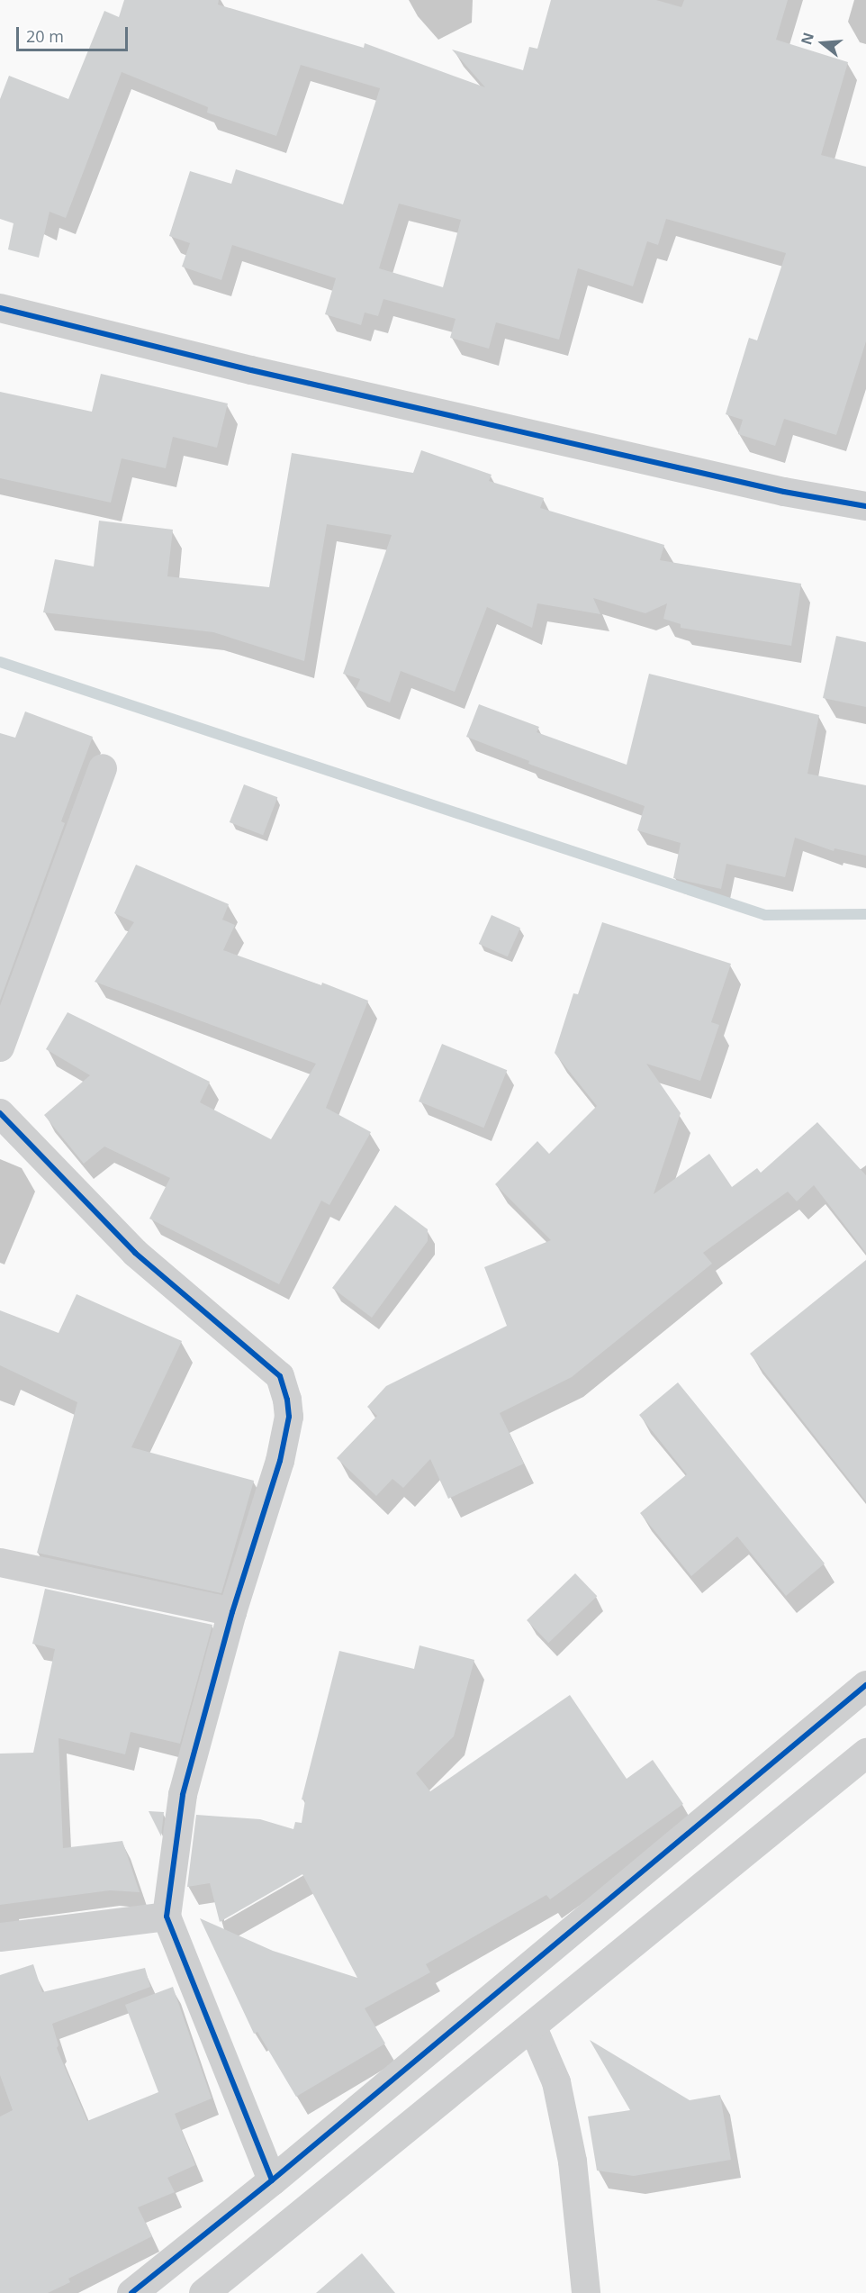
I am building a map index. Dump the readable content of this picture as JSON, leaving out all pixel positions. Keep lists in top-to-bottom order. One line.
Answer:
{"scale_bar":"20 m","north":"left"}
